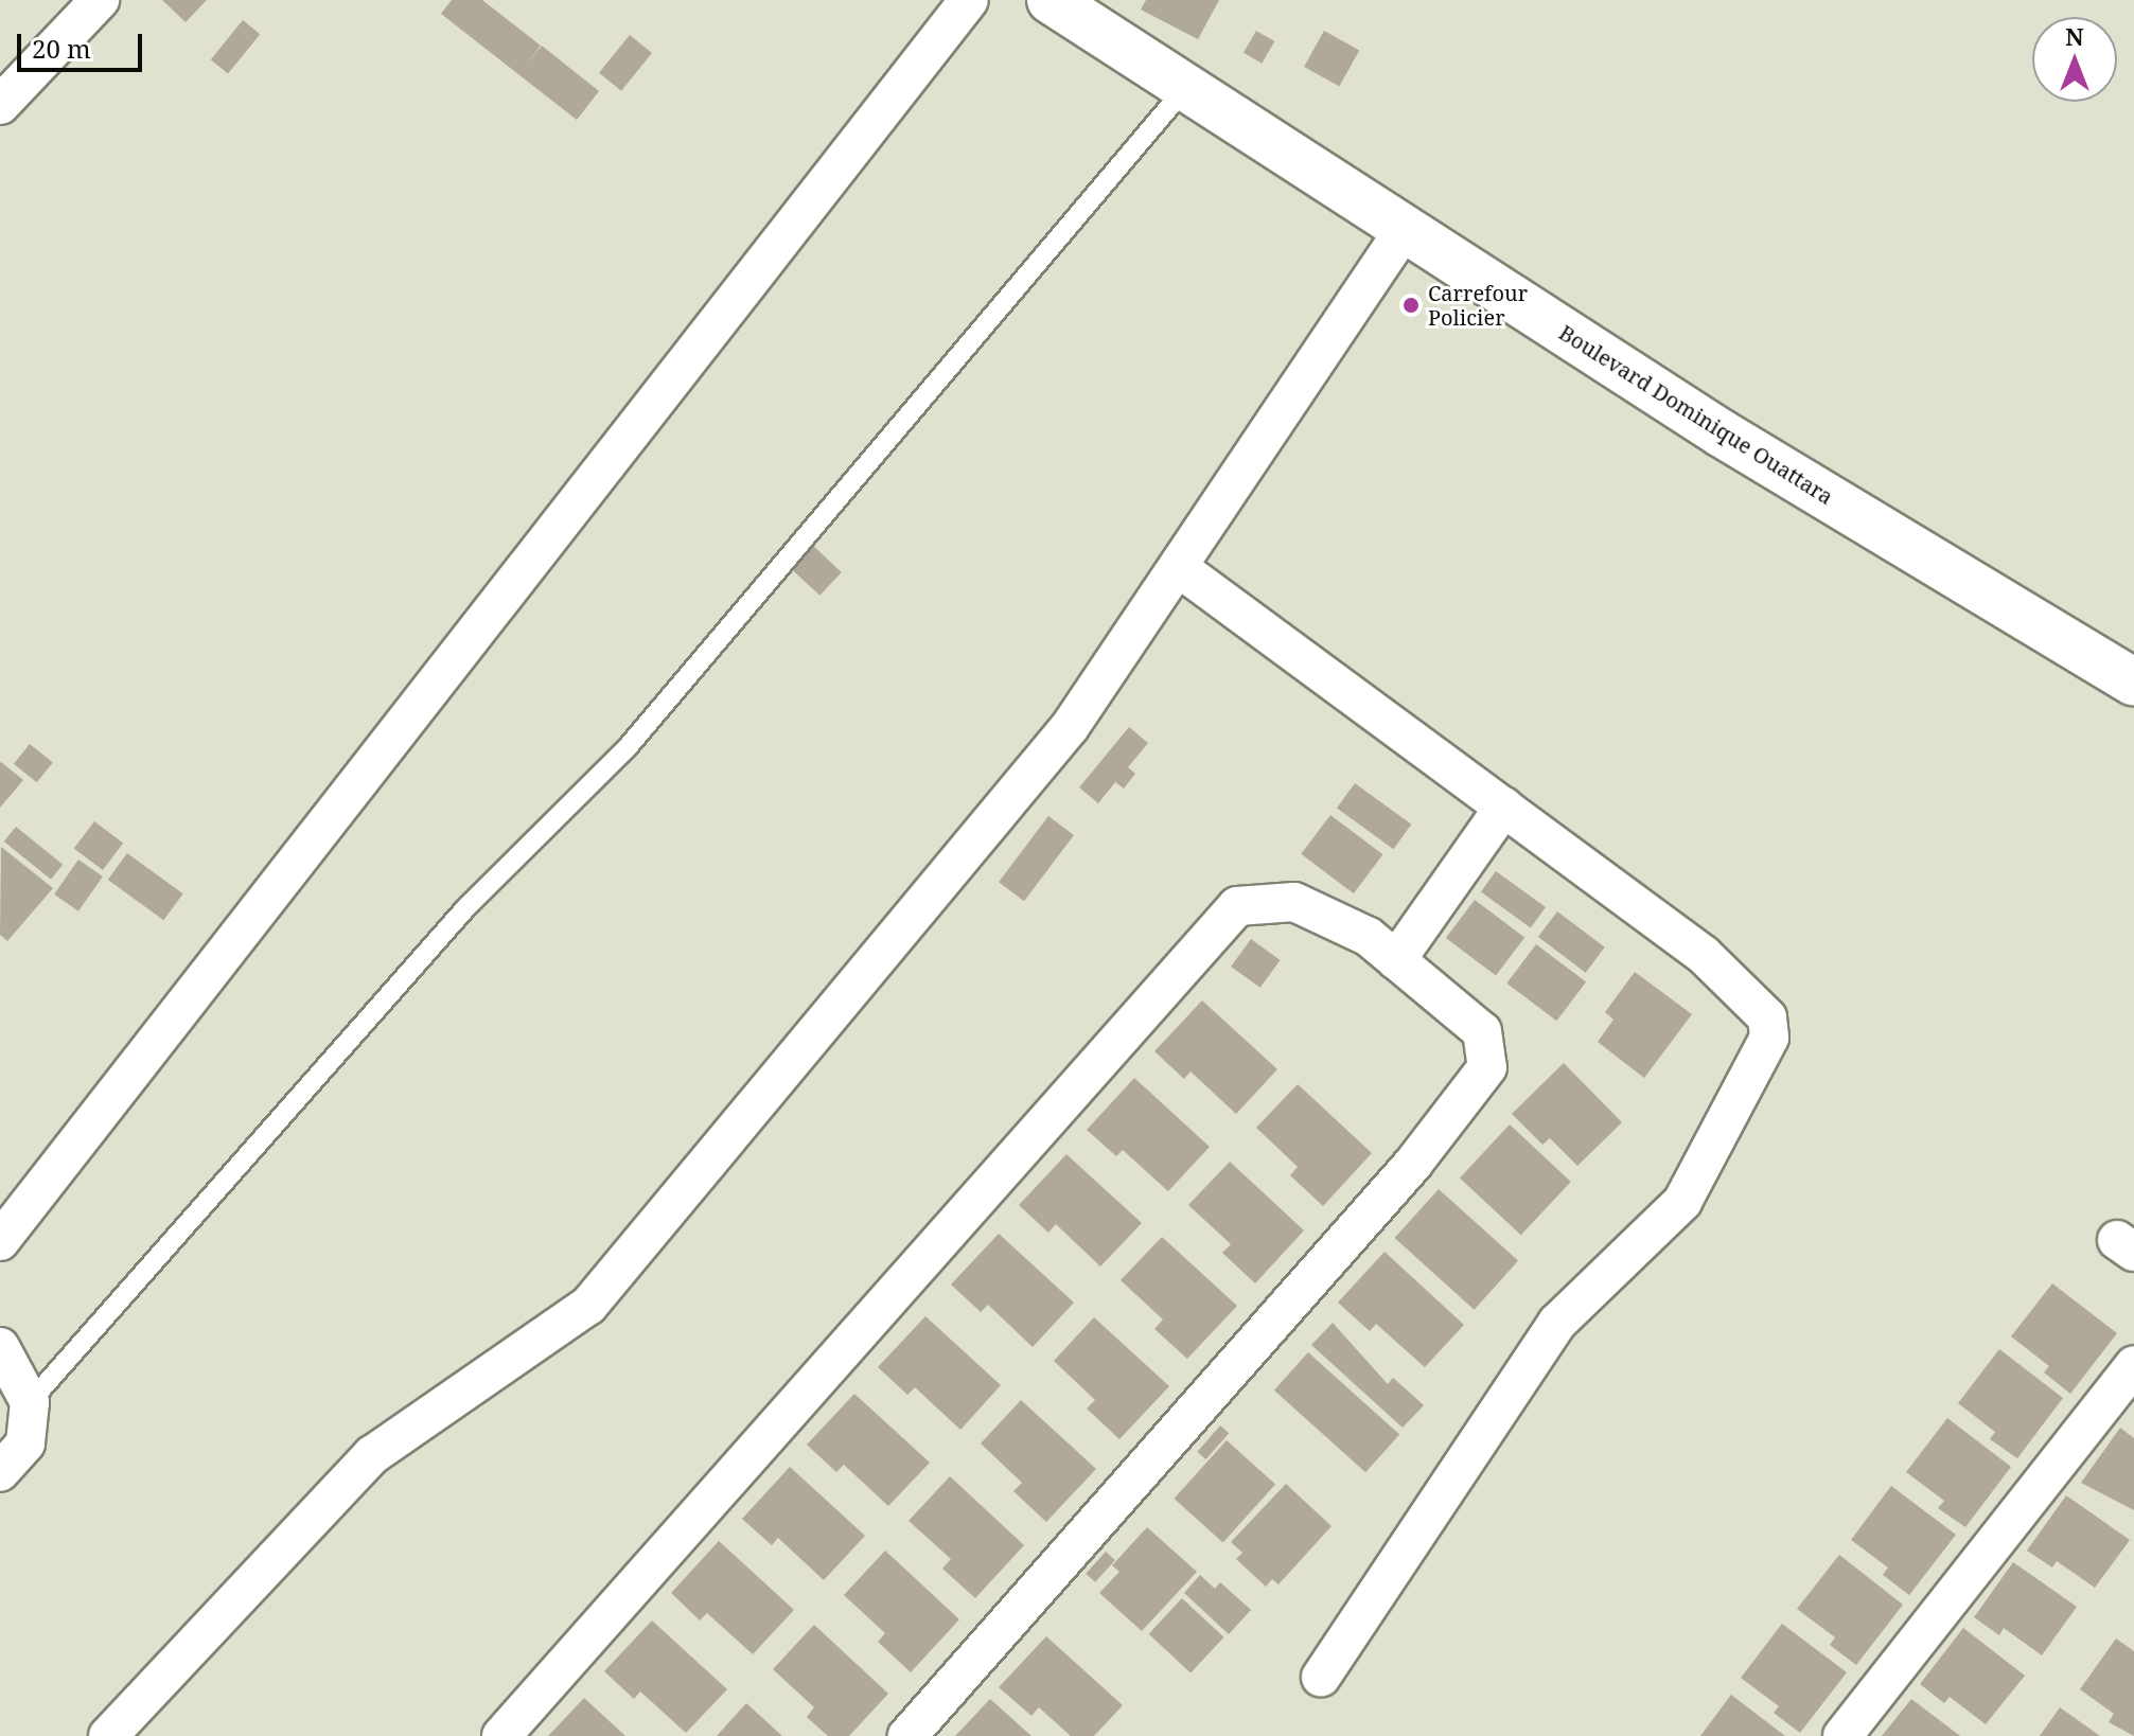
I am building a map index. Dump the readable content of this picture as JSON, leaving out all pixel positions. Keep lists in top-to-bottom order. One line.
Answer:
{"streets":{"street":["Boulevard Dominique Ouattara"]},"places":["Carrefour Policier"],"scale_bar":"20 m","north":"top"}
